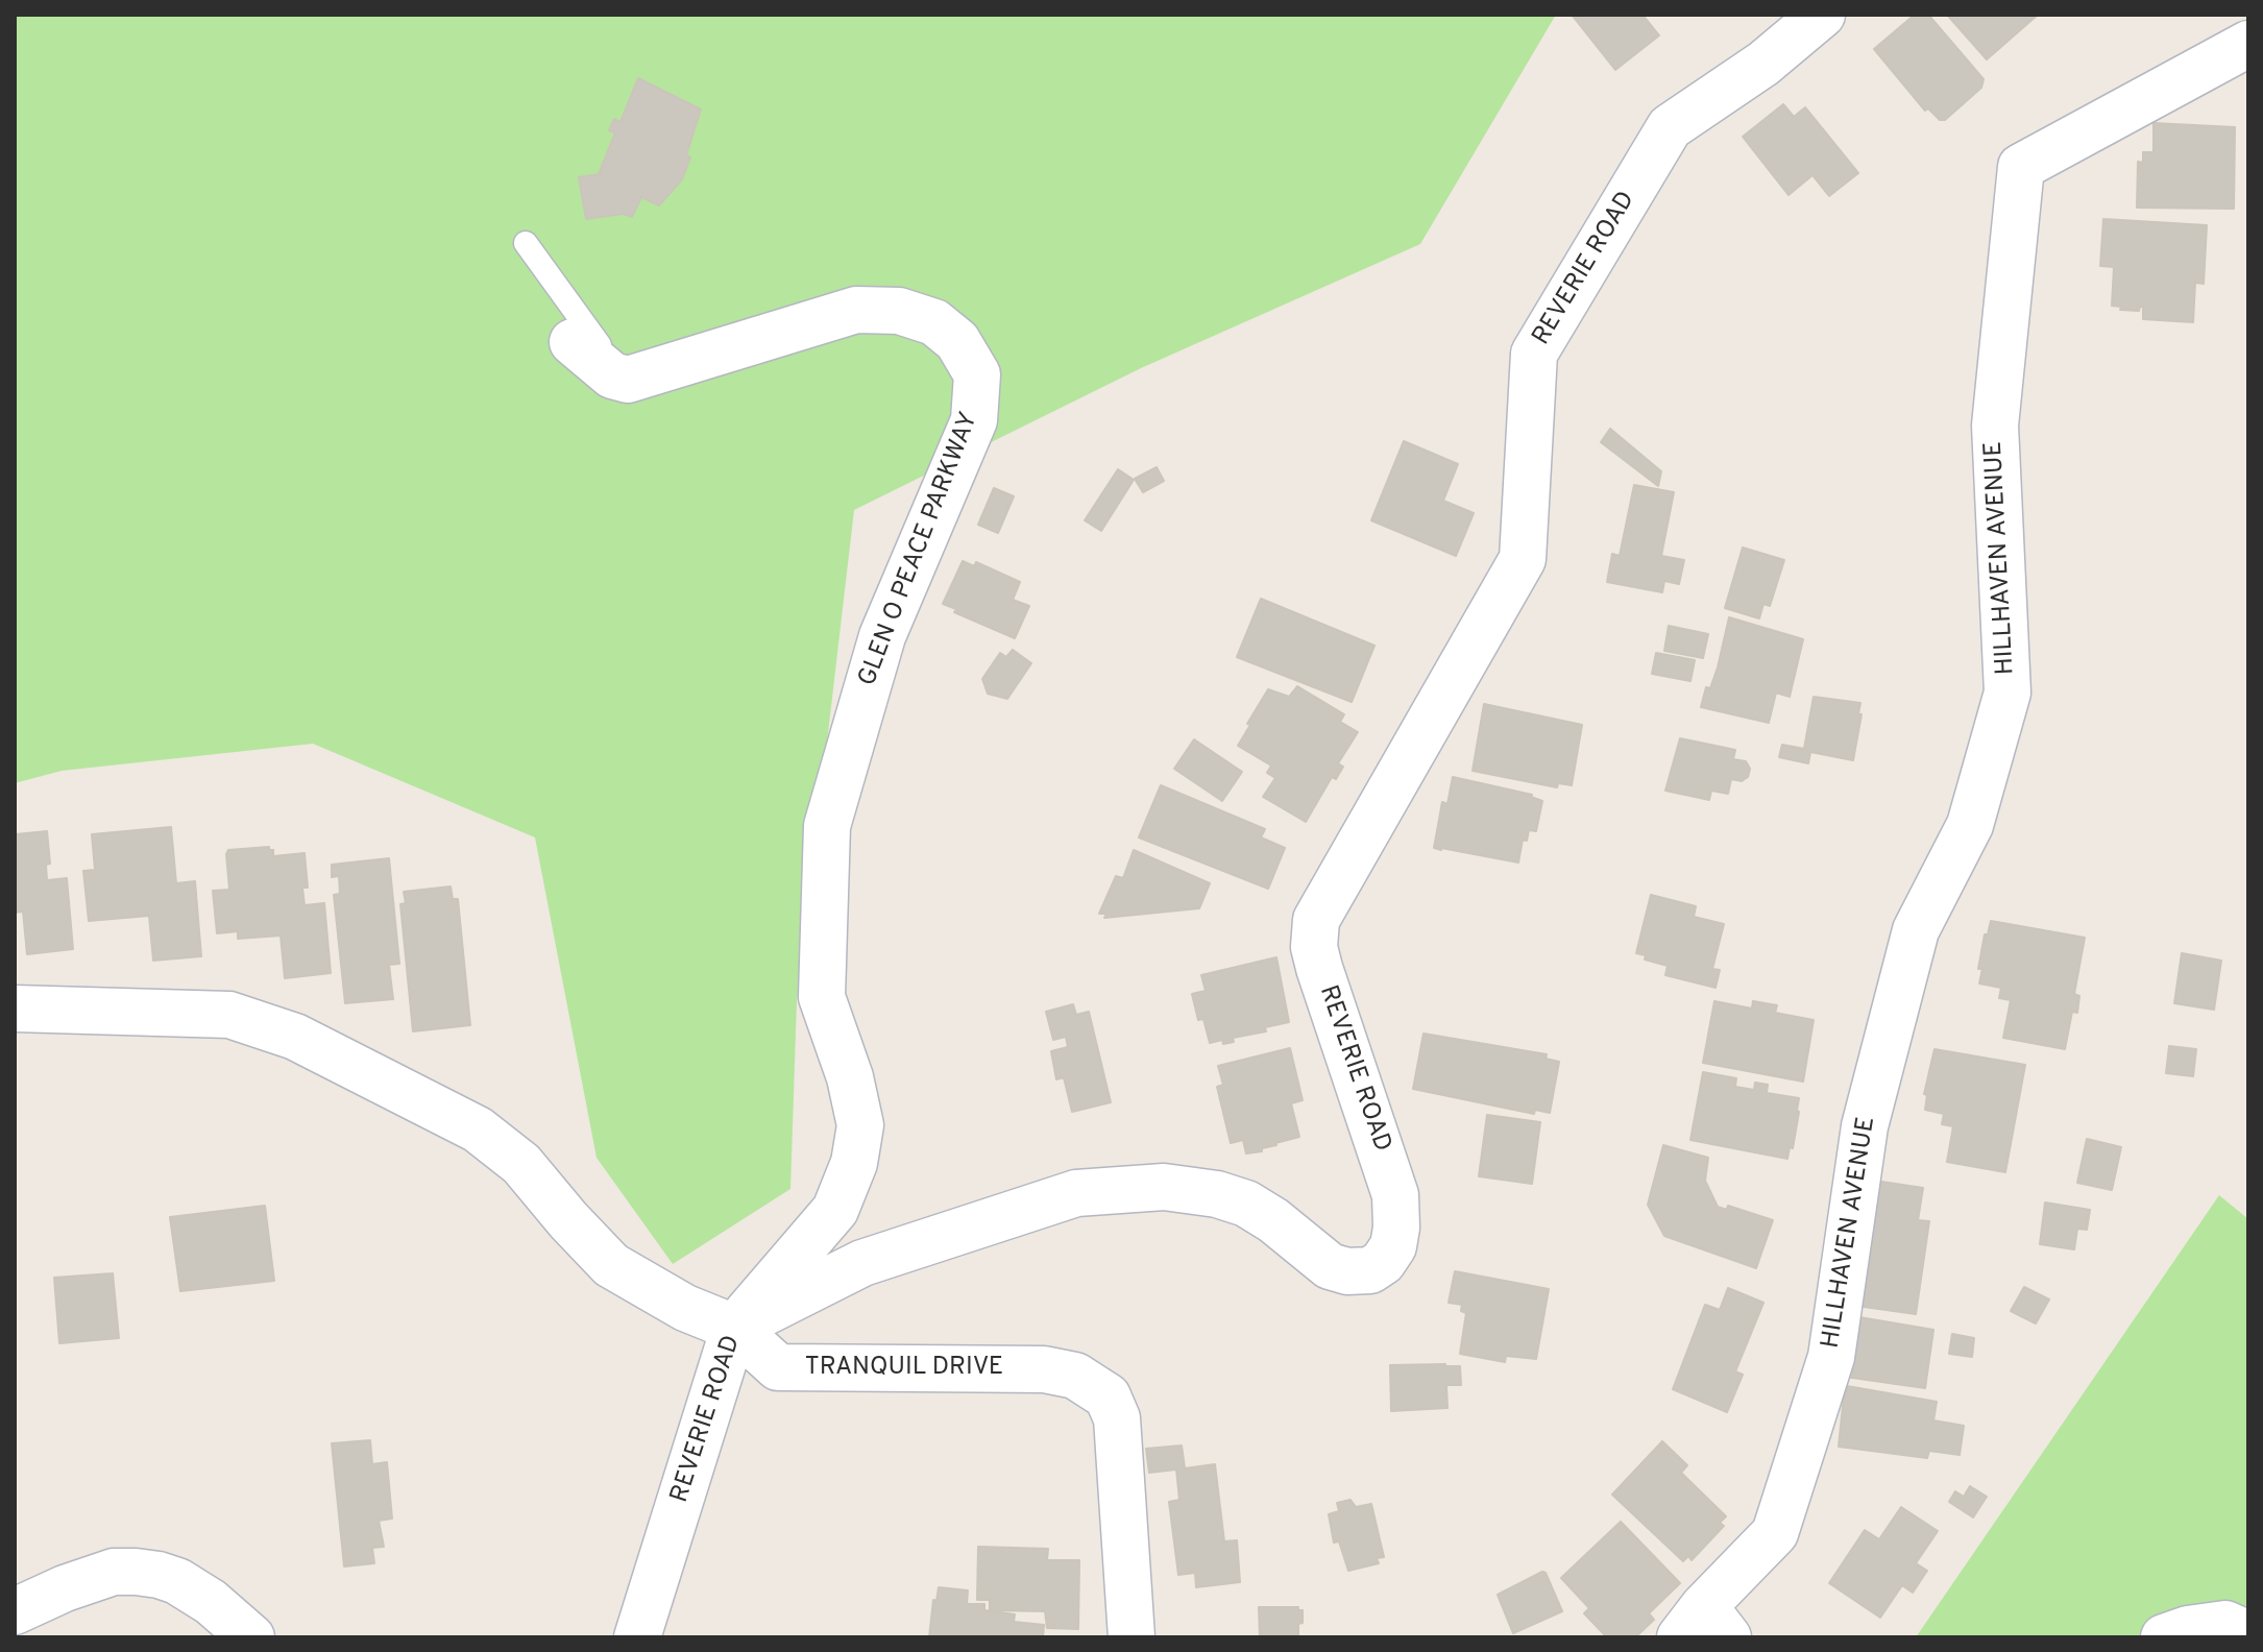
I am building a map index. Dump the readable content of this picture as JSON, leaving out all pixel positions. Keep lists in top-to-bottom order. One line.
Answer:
{"streets":{"street":["REVERIE ROAD","GLEN O PEACE PARKWAY","HILLHAVEN AVENUE","TRANQUIL DRIVE"]},"crossings":[["REVERIE ROAD","GLEN O PEACE PARKWAY"],["REVERIE ROAD","TRANQUIL DRIVE"],["GLEN O PEACE PARKWAY","TRANQUIL DRIVE"]]}
